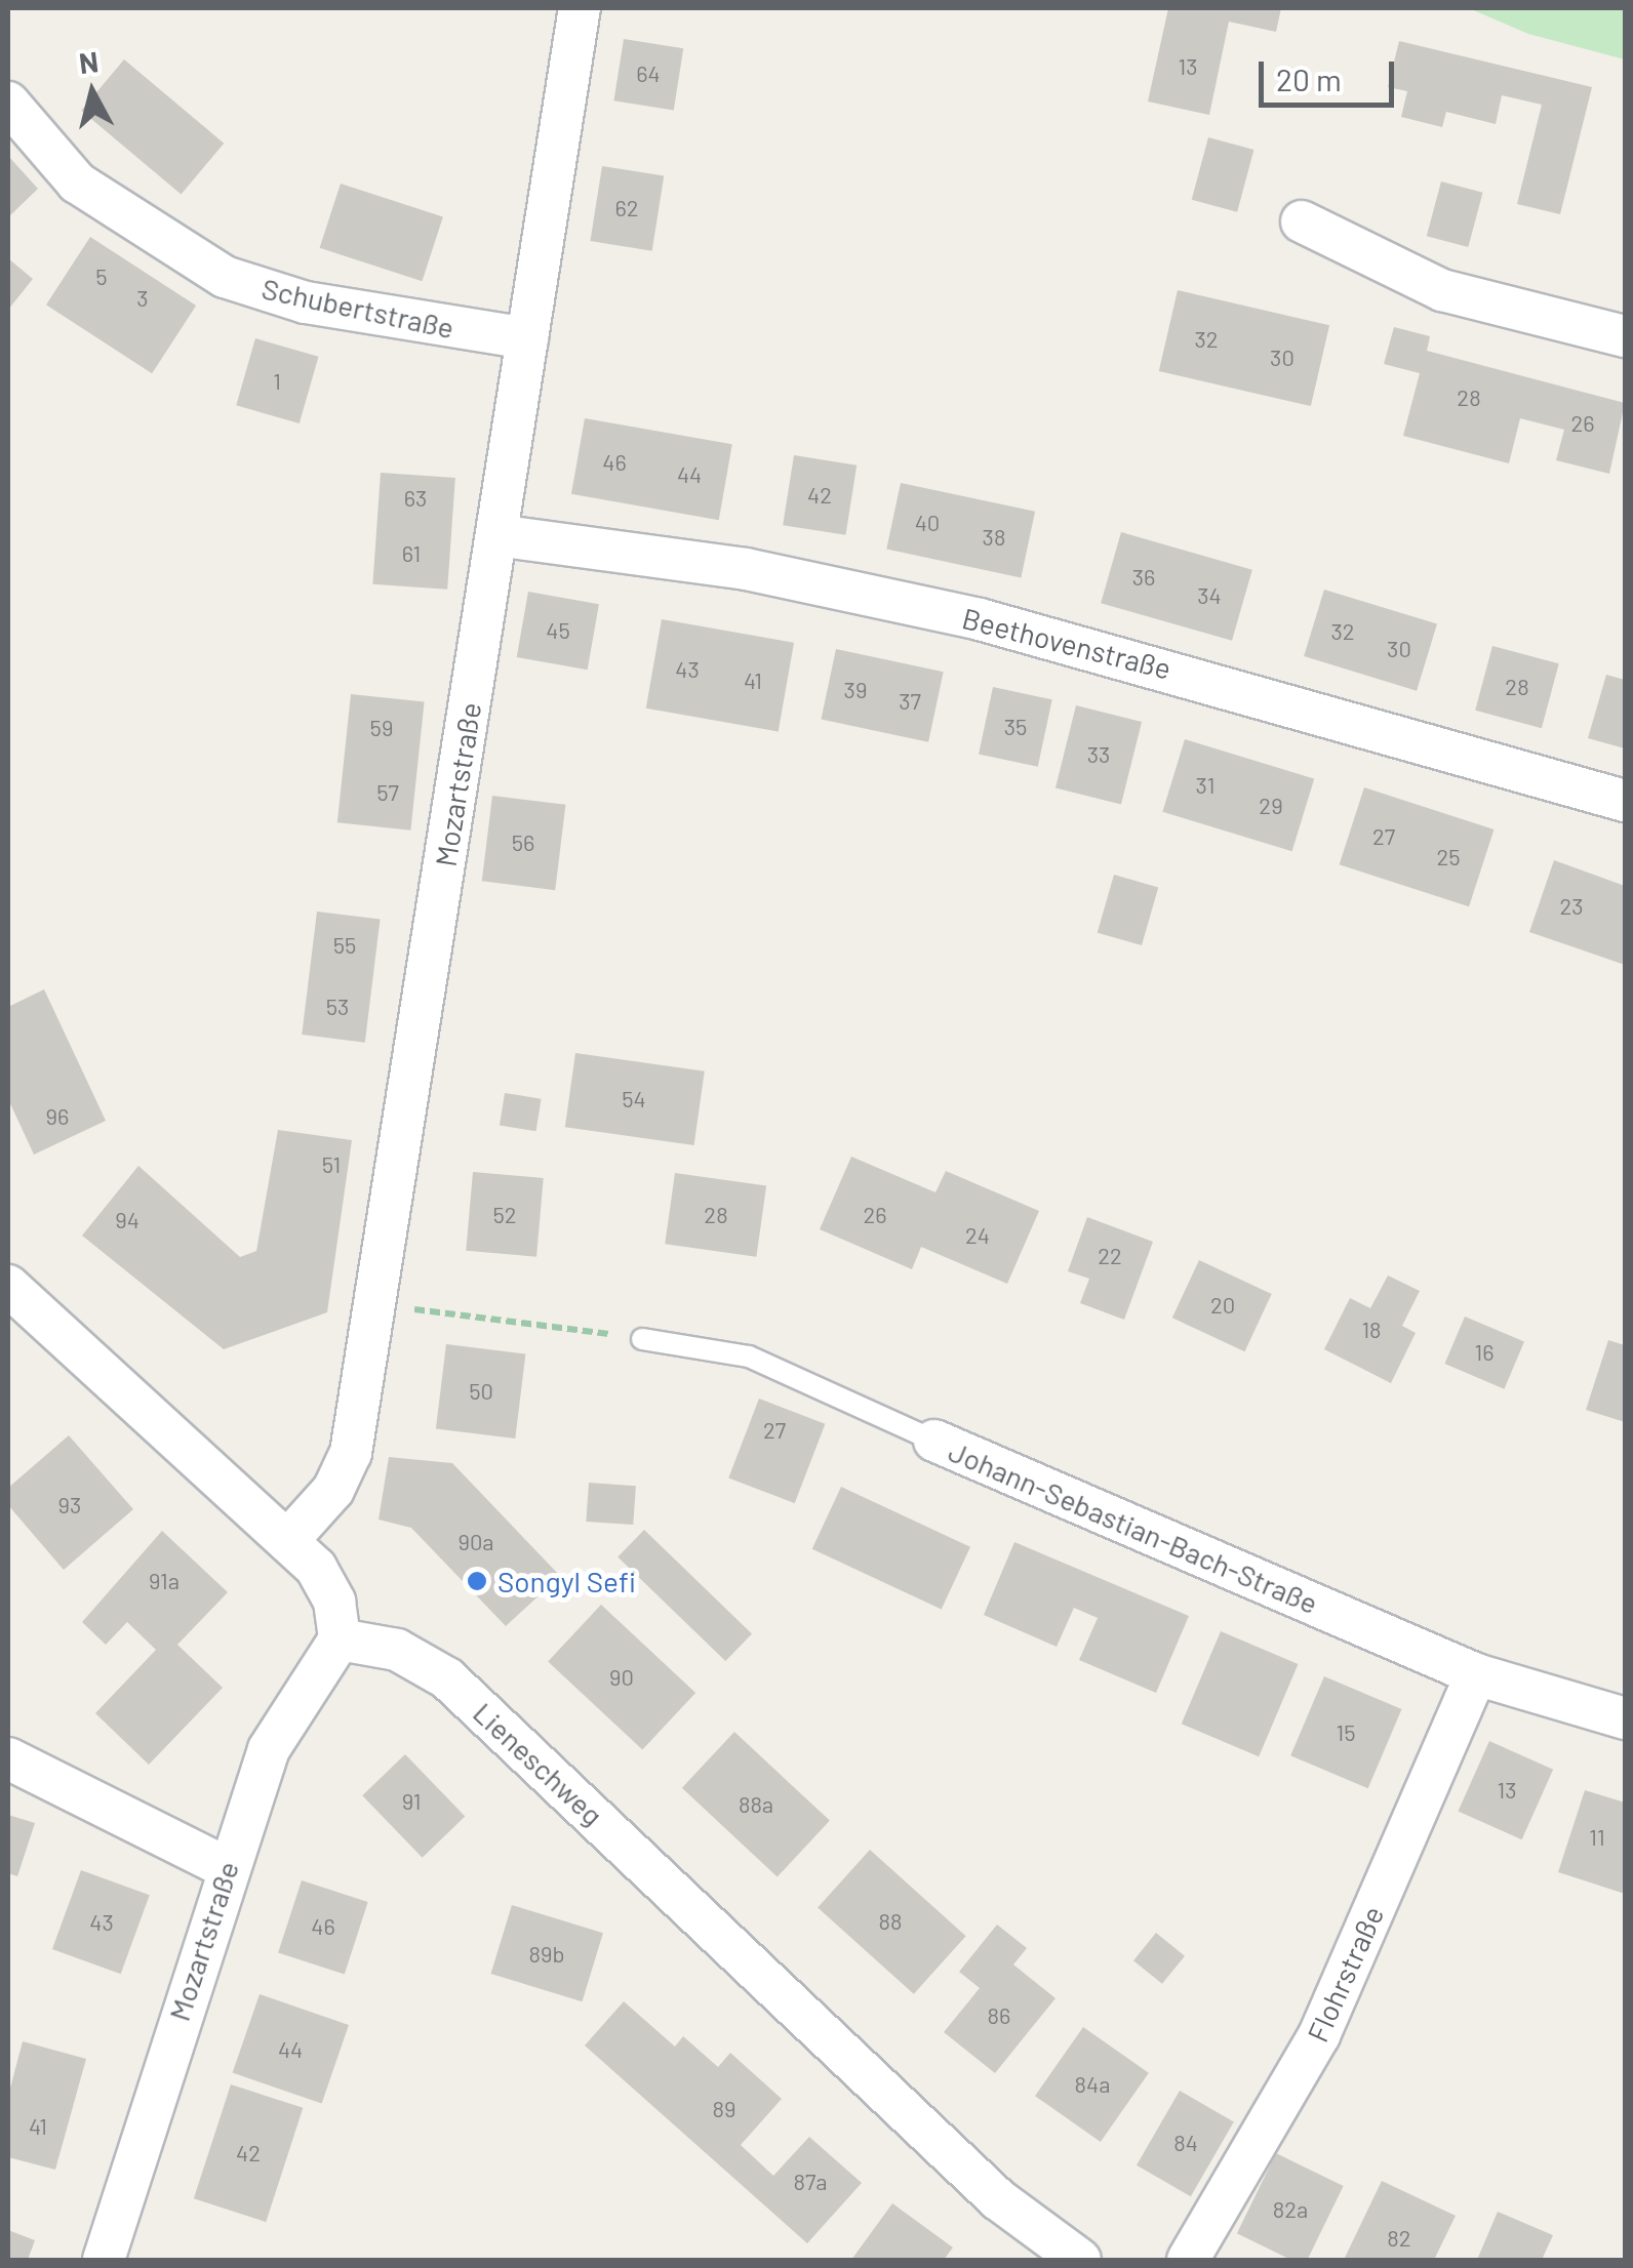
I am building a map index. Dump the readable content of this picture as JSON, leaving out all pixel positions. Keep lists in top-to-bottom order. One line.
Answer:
{"streets":{"street":["Schubertstraße","Beethovenstraße","Mozartstraße","Johann-Sebastian-Bach-Straße","Lieneschweg","Flohrstraße"]},"crossings":[["Schubertstraße","Mozartstraße"],["Beethovenstraße","Mozartstraße"],["Mozartstraße","Lieneschweg"],["Johann-Sebastian-Bach-Straße","Flohrstraße"]],"places":["Songyl Sefi"],"house_numbers":["13","64","62","5","3","32","30","1","28","26","46","44","42","63","40","38","61","36","34","45","32","30","43","41","28","39","37","35","59","33","31","57","29","27","56","25","23","55","53","54","96","51","52","28","26","94","24","22","20","18","16","50","27","93","90a","91a","90","15","13","91","88a","11","88","43","46","89b","86","44","84a","89","41","84","42","87a","82a","82"],"scale_bar":"20 m","north":"top"}
